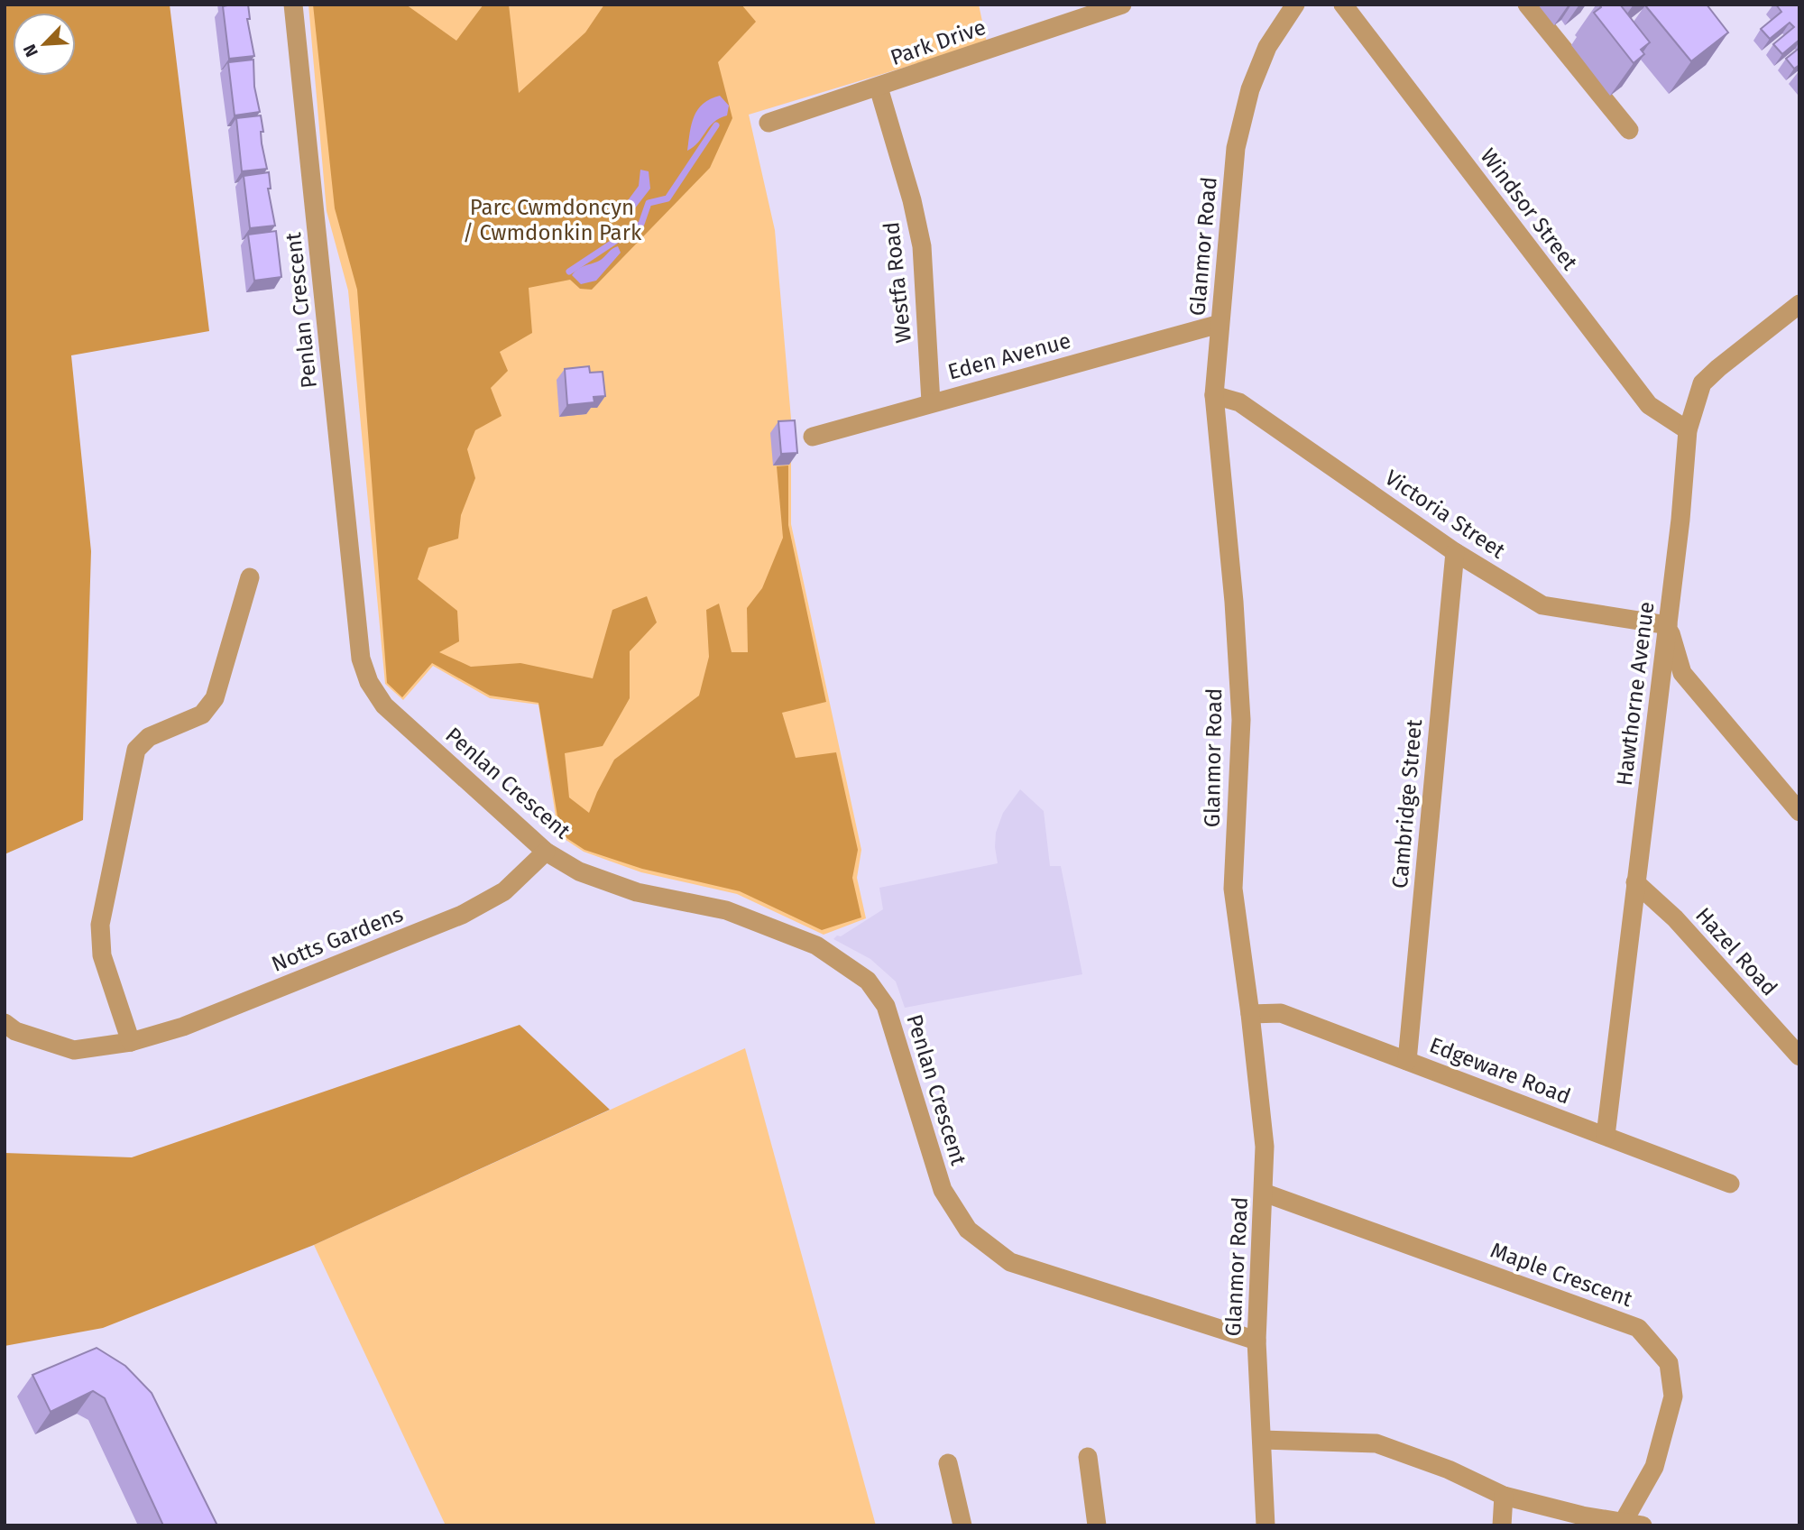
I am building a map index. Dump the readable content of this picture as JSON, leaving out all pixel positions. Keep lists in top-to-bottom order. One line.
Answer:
{"streets":{"street":["Park Drive","Windsor Street","Glanmor Road","Westfa Road","Penlan Crescent","Eden Avenue","Victoria Street","Hawthorne Avenue","Cambridge Street","Notts Gardens","Hazel Road","Edgeware Road","Maple Crescent"]},"crossings":[["Park Drive","Westfa Road"],["Windsor Street","Hawthorne Avenue"],["Glanmor Road","Penlan Crescent"],["Glanmor Road","Eden Avenue"],["Glanmor Road","Victoria Street"],["Glanmor Road","Edgeware Road"],["Glanmor Road","Maple Crescent"],["Westfa Road","Eden Avenue"],["Penlan Crescent","Notts Gardens"],["Victoria Street","Hawthorne Avenue"],["Victoria Street","Cambridge Street"],["Hawthorne Avenue","Hazel Road"],["Hawthorne Avenue","Edgeware Road"],["Cambridge Street","Edgeware Road"]],"parks":["Parc Cwmdoncyn / Cwmdonkin Park"],"north":"bottom left"}
